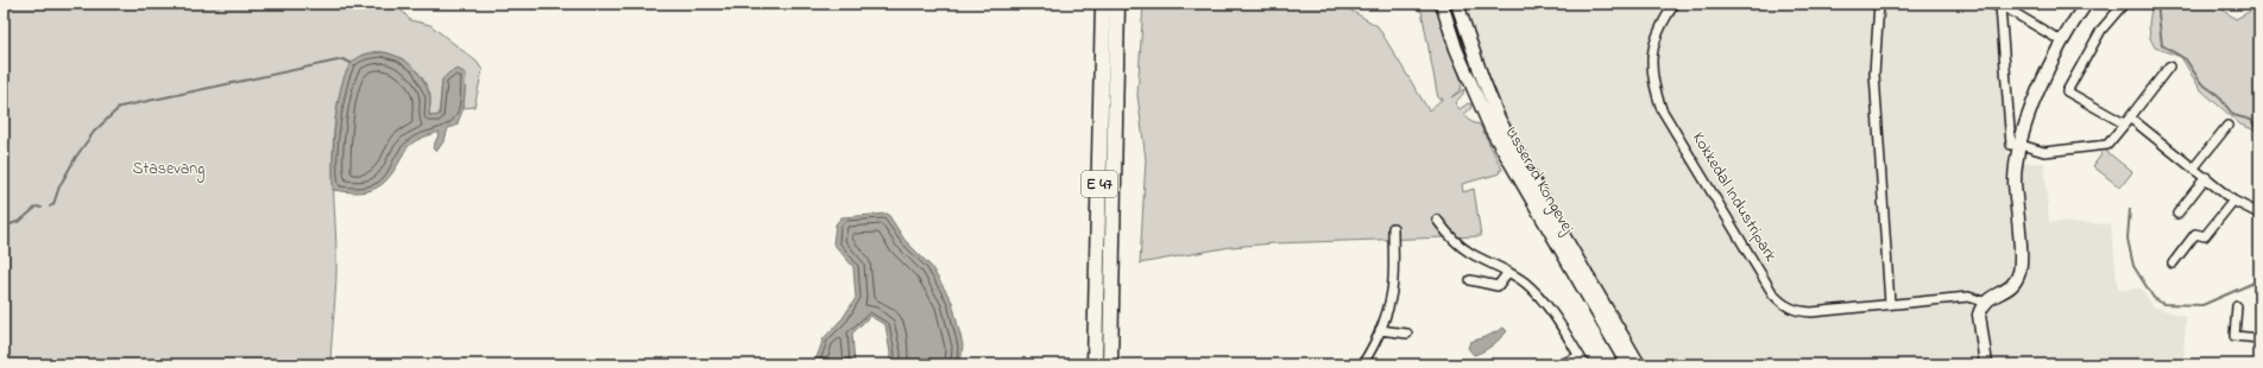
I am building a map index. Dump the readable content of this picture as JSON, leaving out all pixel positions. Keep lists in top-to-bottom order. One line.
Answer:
{"streets":{"highway":["E 47"],"main road":["Usserød Kongevej"],"street":["Kokkedal Industripark"]},"parks":["Stasevang"]}
